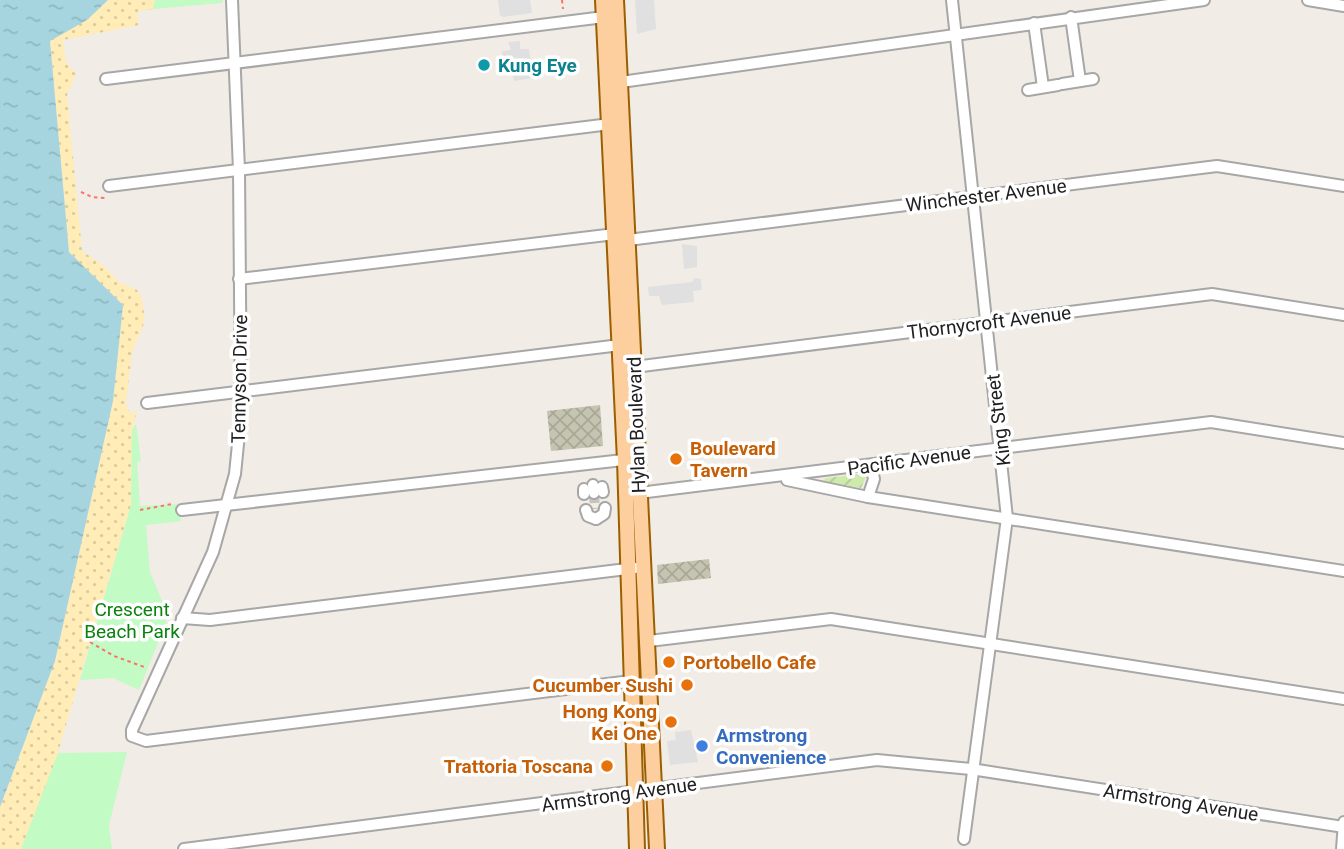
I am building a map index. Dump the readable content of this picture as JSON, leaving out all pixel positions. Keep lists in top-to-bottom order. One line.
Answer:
{"streets":{"main road":["Hylan Boulevard"],"street":["Winchester Avenue","Thornycroft Avenue","Tennyson Drive","King Street","Pacific Avenue","Armstrong Avenue"]},"crossings":[["Winchester Avenue","Tennyson Drive"],["Winchester Avenue","King Street"],["Winchester Avenue","Hylan Boulevard"],["Thornycroft Avenue","King Street"],["Thornycroft Avenue","Hylan Boulevard"],["Tennyson Drive","Hylan Boulevard"],["King Street","Pacific Avenue"],["King Street","Armstrong Avenue"],["Hylan Boulevard","Pacific Avenue"],["Hylan Boulevard","Armstrong Avenue"]],"parks":["Crescent Beach Park"],"places":["Kung Eye","Boulevard Tavern","Portobello Cafe","Cucumber Sushi","Hong Kong Kei One","Armstrong Convenience","Trattoria Toscana"]}
